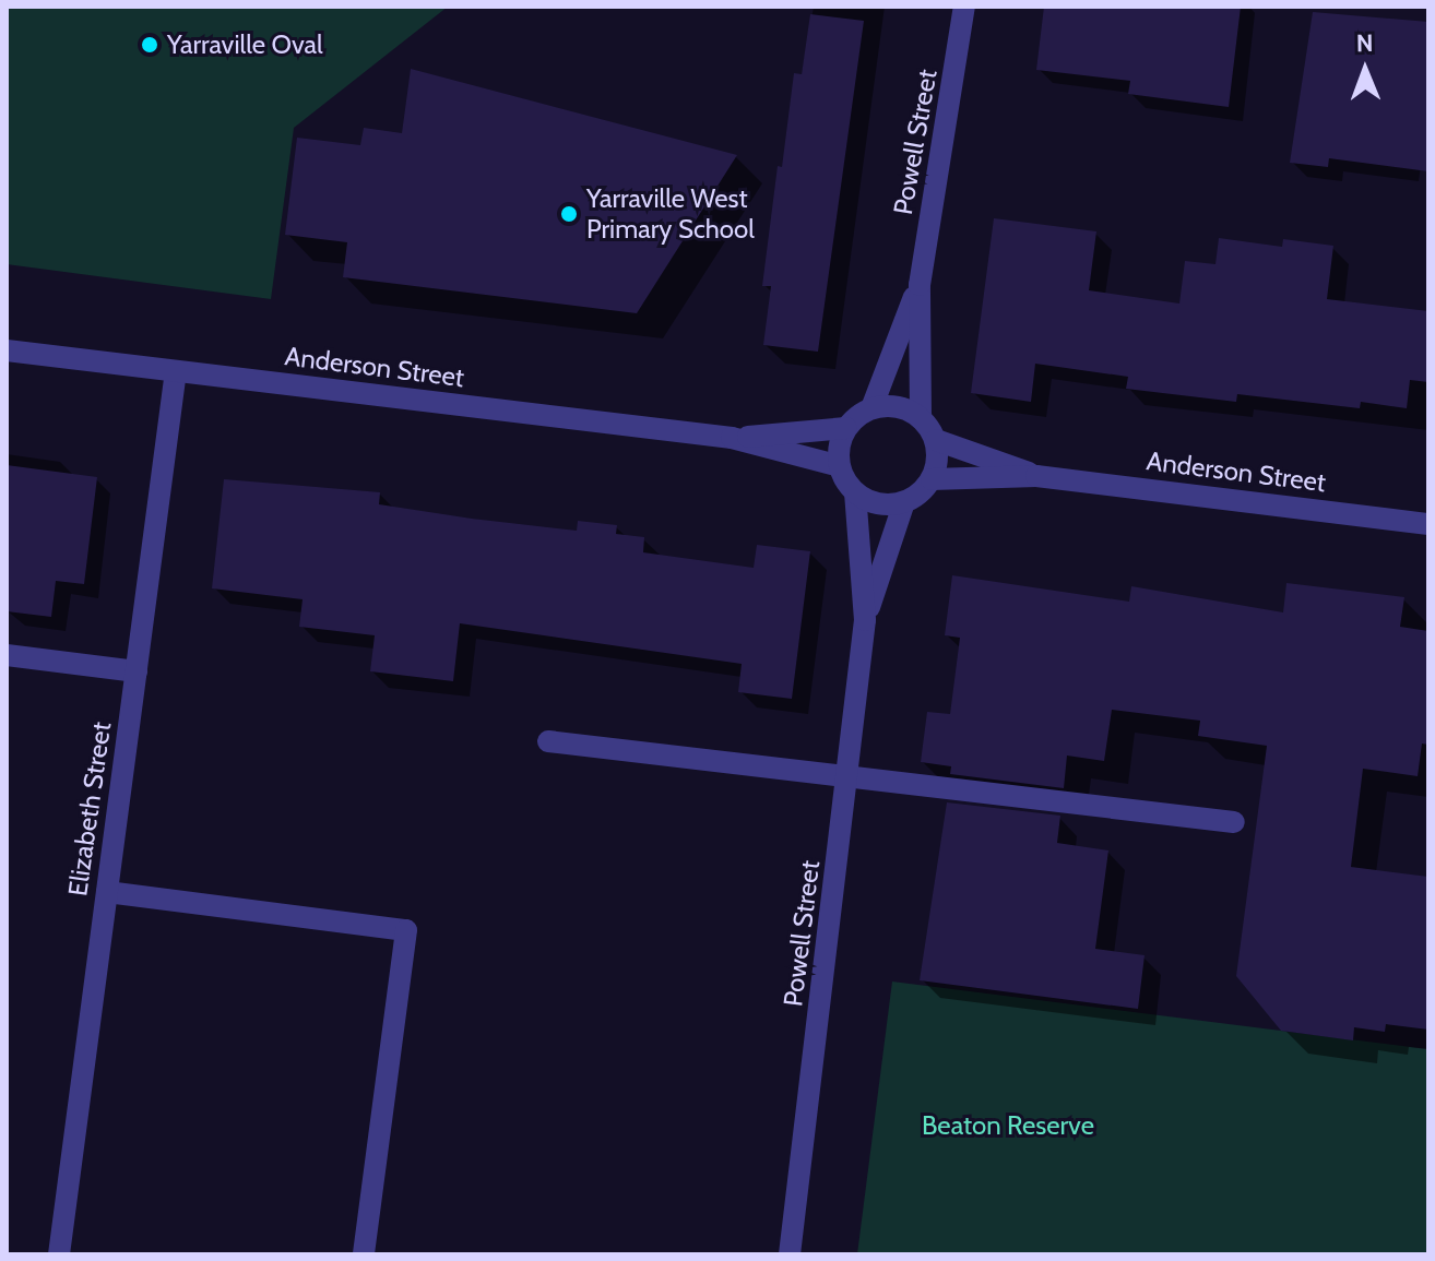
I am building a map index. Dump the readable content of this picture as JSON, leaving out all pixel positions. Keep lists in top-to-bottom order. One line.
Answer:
{"streets":{"street":["Powell Street","Anderson Street","Elizabeth Street"]},"crossings":[["Powell Street","Anderson Street"],["Anderson Street","Elizabeth Street"]],"parks":["Beaton Reserve"],"places":["Yarraville Oval","Yarraville West Primary School"],"north":"top"}
